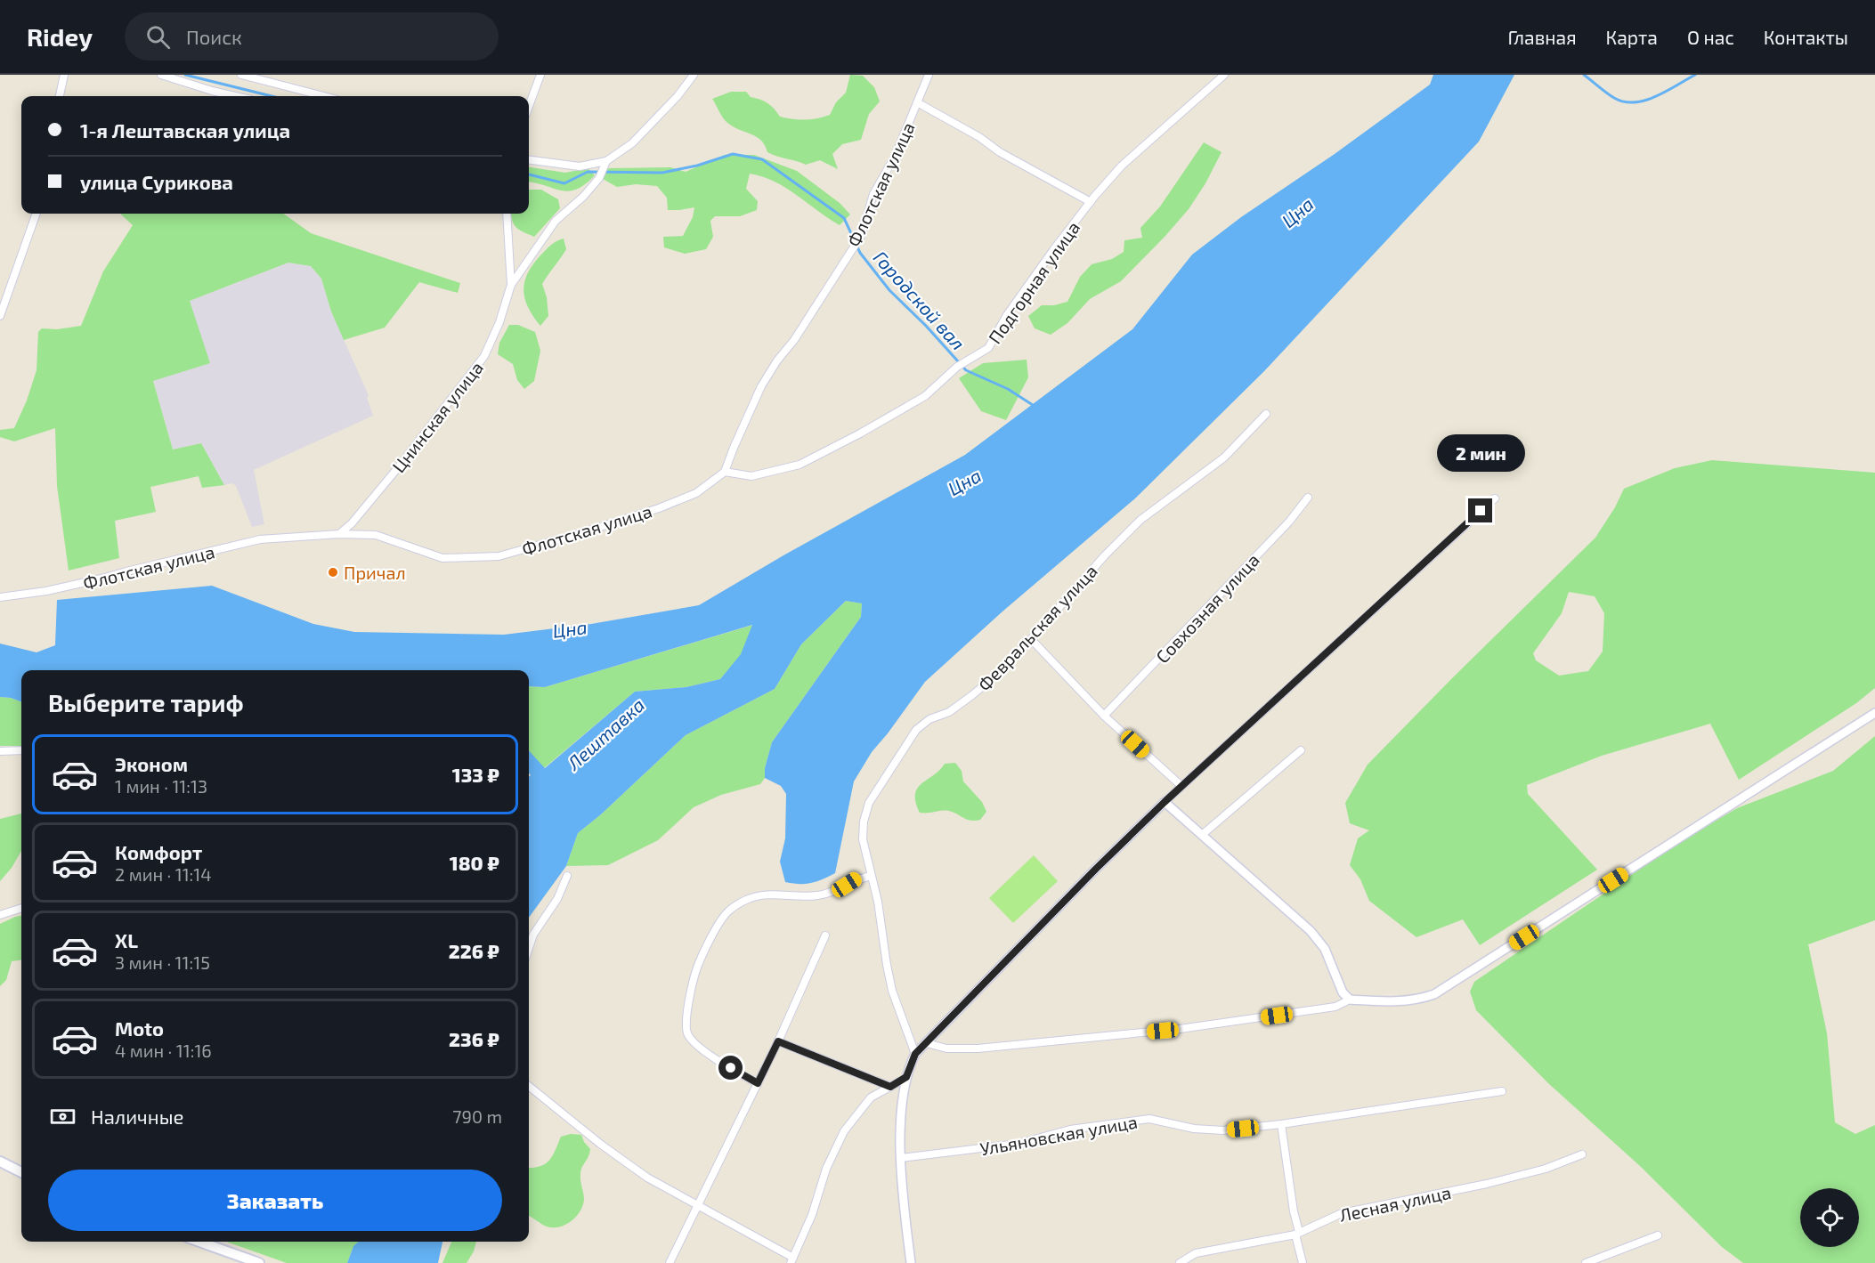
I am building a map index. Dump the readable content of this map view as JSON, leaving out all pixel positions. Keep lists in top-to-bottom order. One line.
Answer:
{"streets":{"street":["Флотская улица","Подгорная улица","Цнинская улица","Совхозная улица","Февральская улица","Ульяновская улица","Лесная улица"]},"crossings":[["Флотская улица","Подгорная улица"],["Флотская улица","Цнинская улица"]],"water":["Цна","Городской вал","Лештавка"],"places":["Причал"],"page":{"header":"Ridey","search":"Поиск","nav":["Главная","Карта","О нас","Контакты"],"banner":["1-я Лештавская улица","улица Сурикова"],"bubble":"2 мин","heading":"Выберите тариф","list":[{"name":"Эконом","note":"1 мин · 11:13","value":"133 ₽"},{"name":"Комфорт","note":"2 мин · 11:14","value":"180 ₽"},{"name":"XL","note":"3 мин · 11:15","value":"226 ₽"},{"name":"Moto","note":"4 мин · 11:16","value":"236 ₽"}],"pay":["Наличные","790 m"],"buttons":"Заказать"}}
